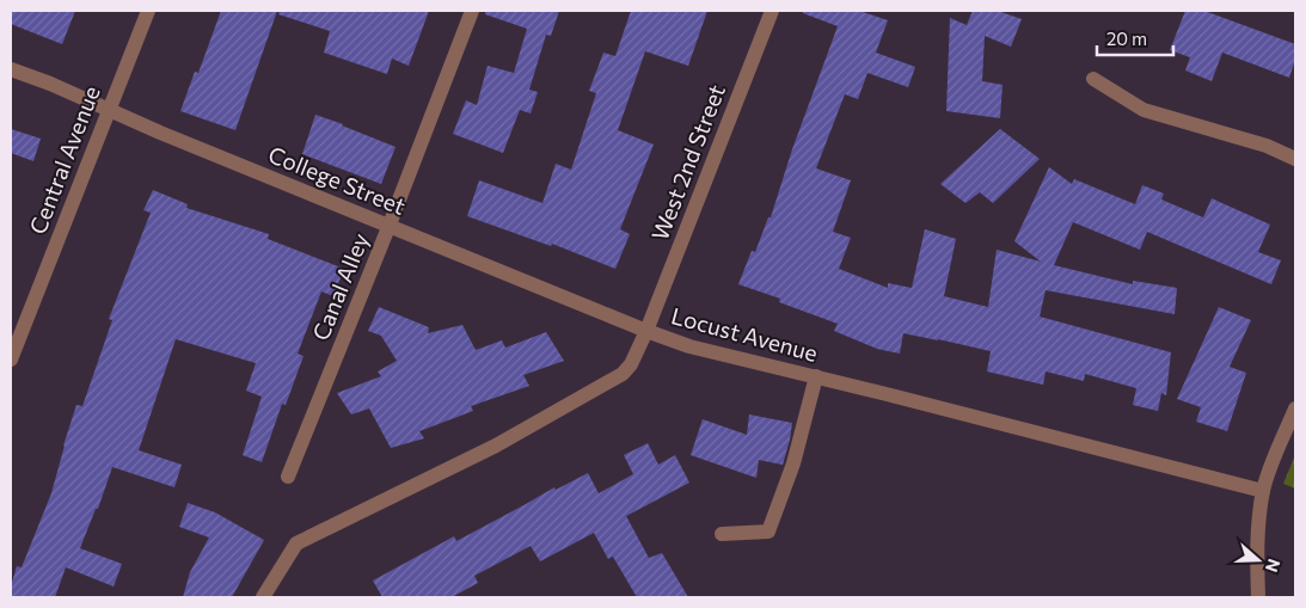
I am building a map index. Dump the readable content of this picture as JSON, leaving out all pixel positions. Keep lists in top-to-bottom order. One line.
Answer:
{"streets":{"street":["Central Avenue","West 2nd Street","College Street","Canal Alley","Locust Avenue"]},"crossings":[["Central Avenue","College Street"],["West 2nd Street","College Street"],["West 2nd Street","Locust Avenue"],["College Street","Canal Alley"],["College Street","Locust Avenue"]],"scale_bar":"20 m","north":"right"}
